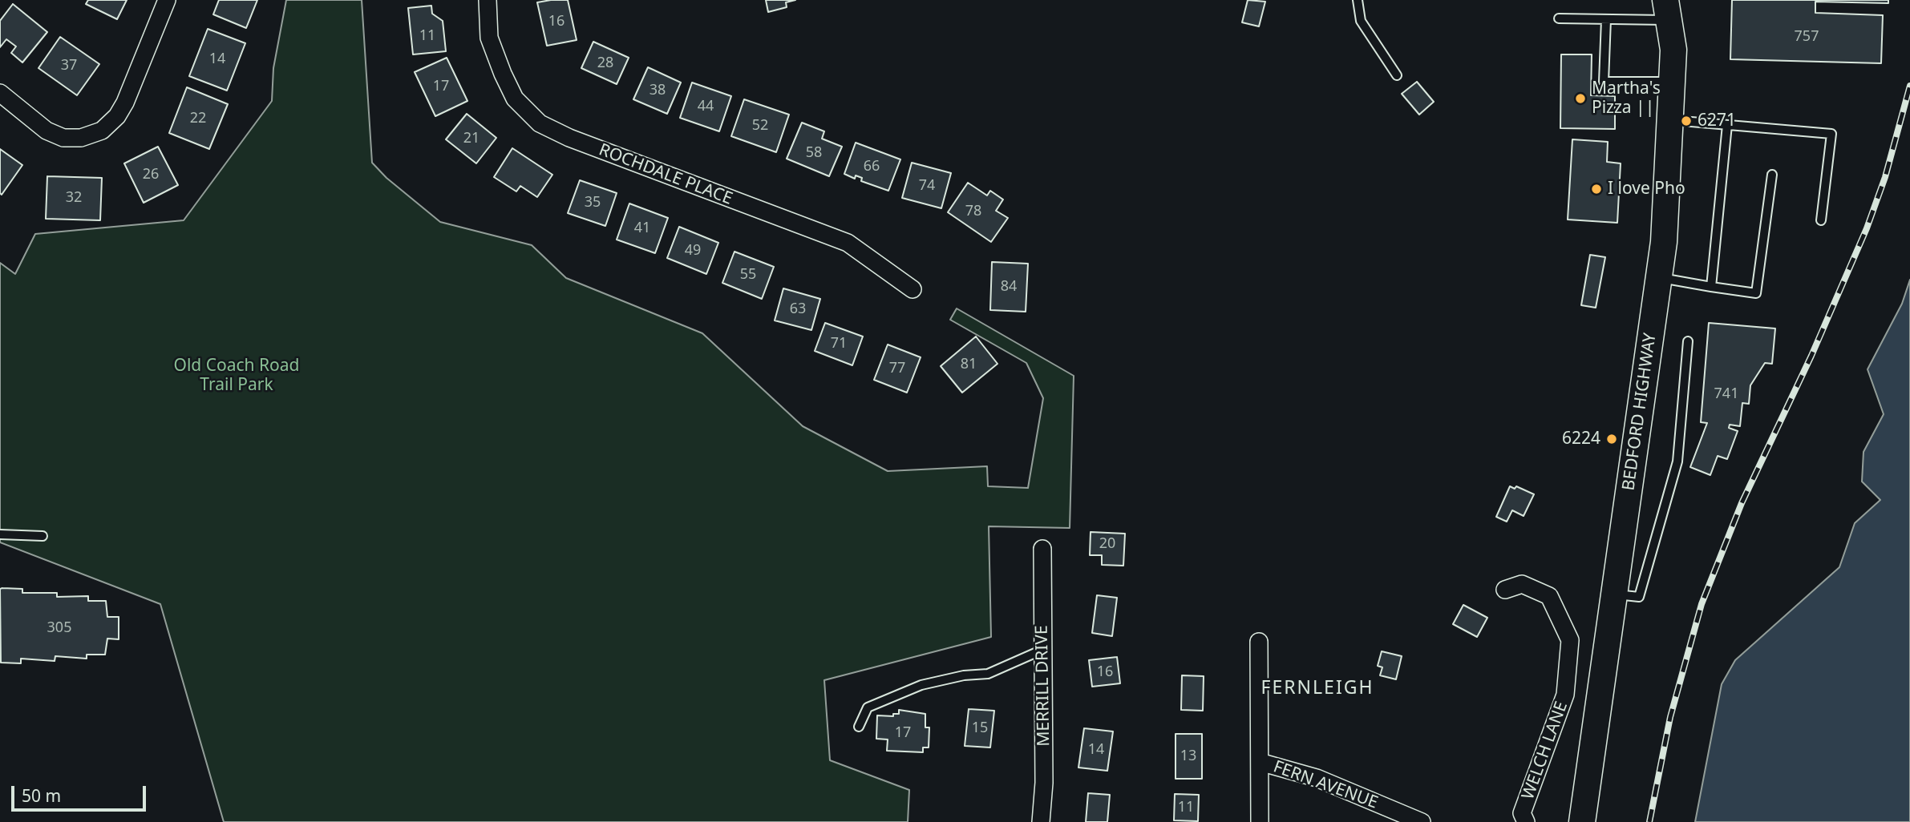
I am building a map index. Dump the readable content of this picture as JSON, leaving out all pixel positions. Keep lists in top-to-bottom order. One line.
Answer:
{"streets":{"main road":["BEDFORD HIGHWAY"],"street":["ROCHDALE PLACE","MERRILL DRIVE","WELCH LANE","FERN AVENUE"]},"districts":["FERNLEIGH"],"parks":["Old Coach Road Trail Park"],"places":["Martha's Pizza ||","6271","I love Pho","6224"],"house_numbers":["16","11","757","14","28","37","17","38","44","22","52","21","58","66","26","74","32","35","78","41","49","55","84","63","71","81","77","741","20","305","16","15","17","14","13","11"],"scale_bar":"50 m"}
